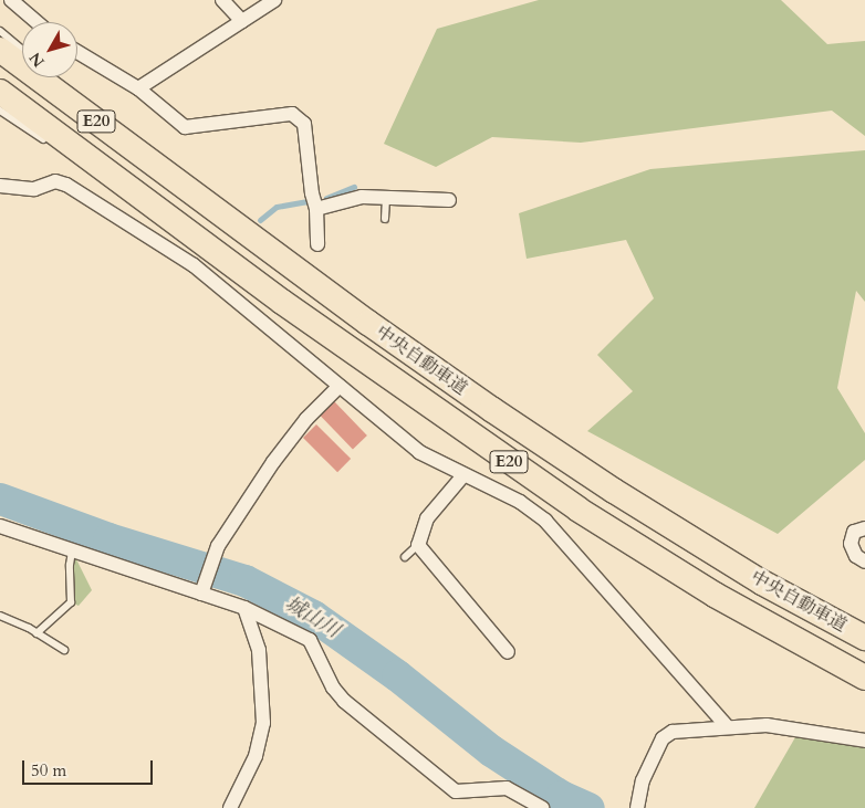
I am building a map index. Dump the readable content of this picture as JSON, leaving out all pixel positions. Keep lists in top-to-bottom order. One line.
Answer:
{"streets":{"highway":["E20","中央自動車道"]},"water":["城山川"],"scale_bar":"50 m","north":"bottom left"}
